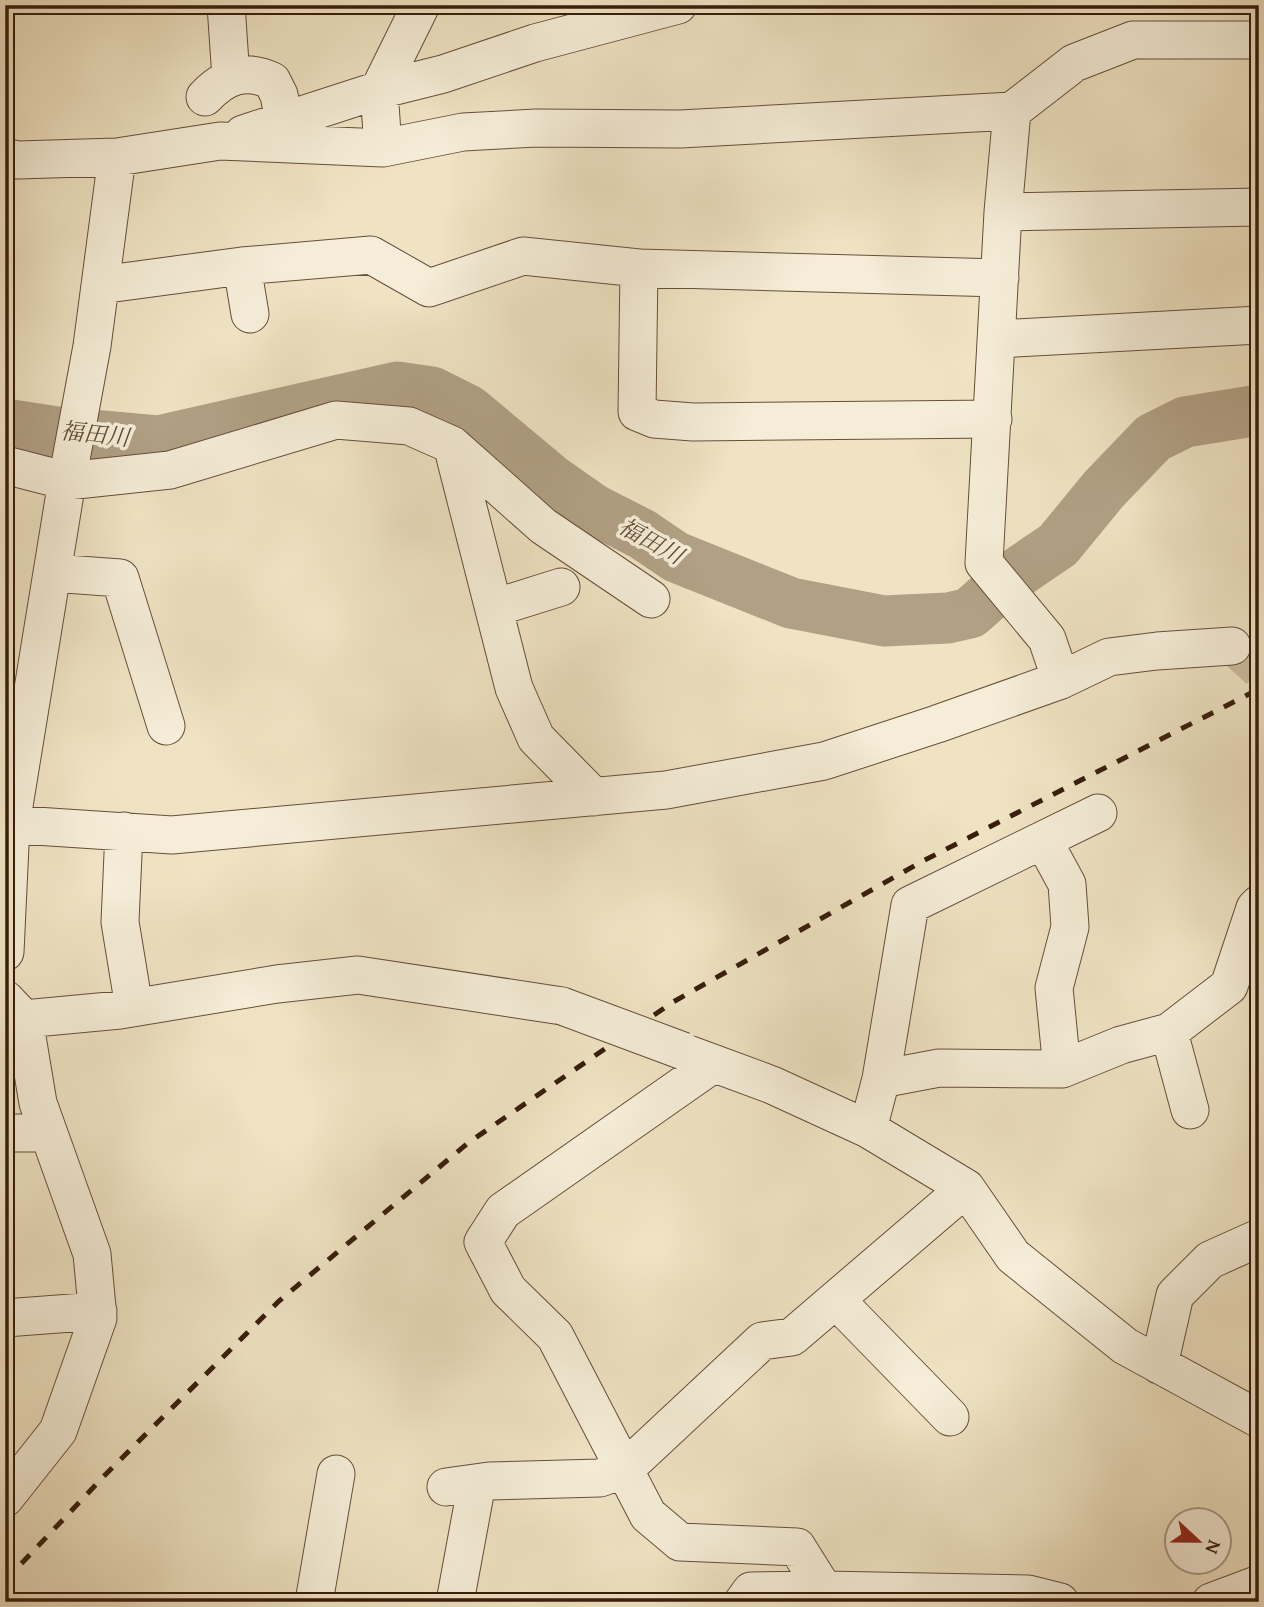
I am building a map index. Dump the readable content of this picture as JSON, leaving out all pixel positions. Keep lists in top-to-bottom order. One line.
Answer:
{"water":["福田川"],"north":"right"}
